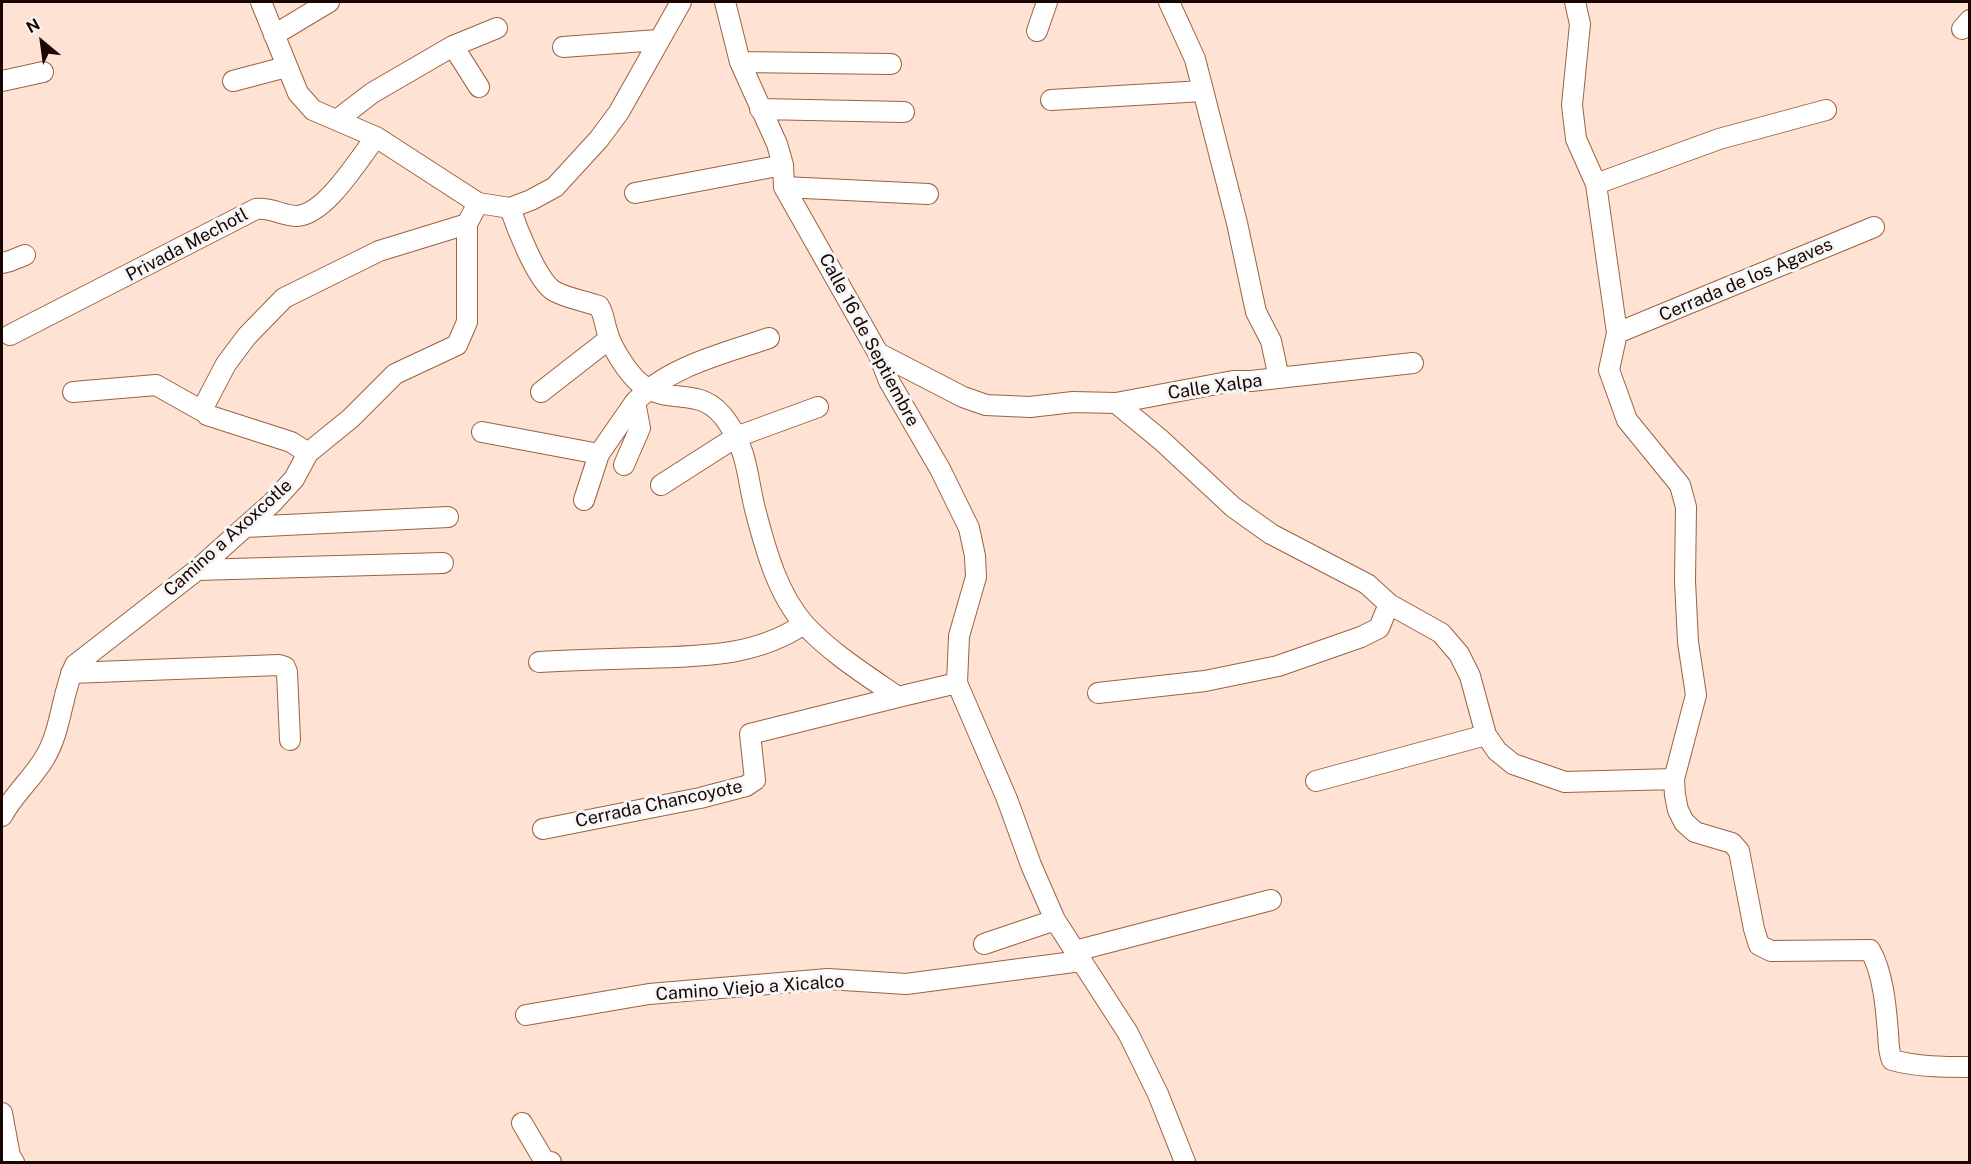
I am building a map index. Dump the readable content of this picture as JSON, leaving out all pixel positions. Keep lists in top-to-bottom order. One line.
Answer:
{"streets":{"street":["Privada Mechotl","Cerrada de los Agaves","Calle 16 de Septiembre","Calle Xalpa","Camino a Axoxcotle","Cerrada Chancoyote","Camino Viejo a Xicalco"]},"crossings":[["Calle 16 de Septiembre","Calle Xalpa"]],"north":"top left"}
